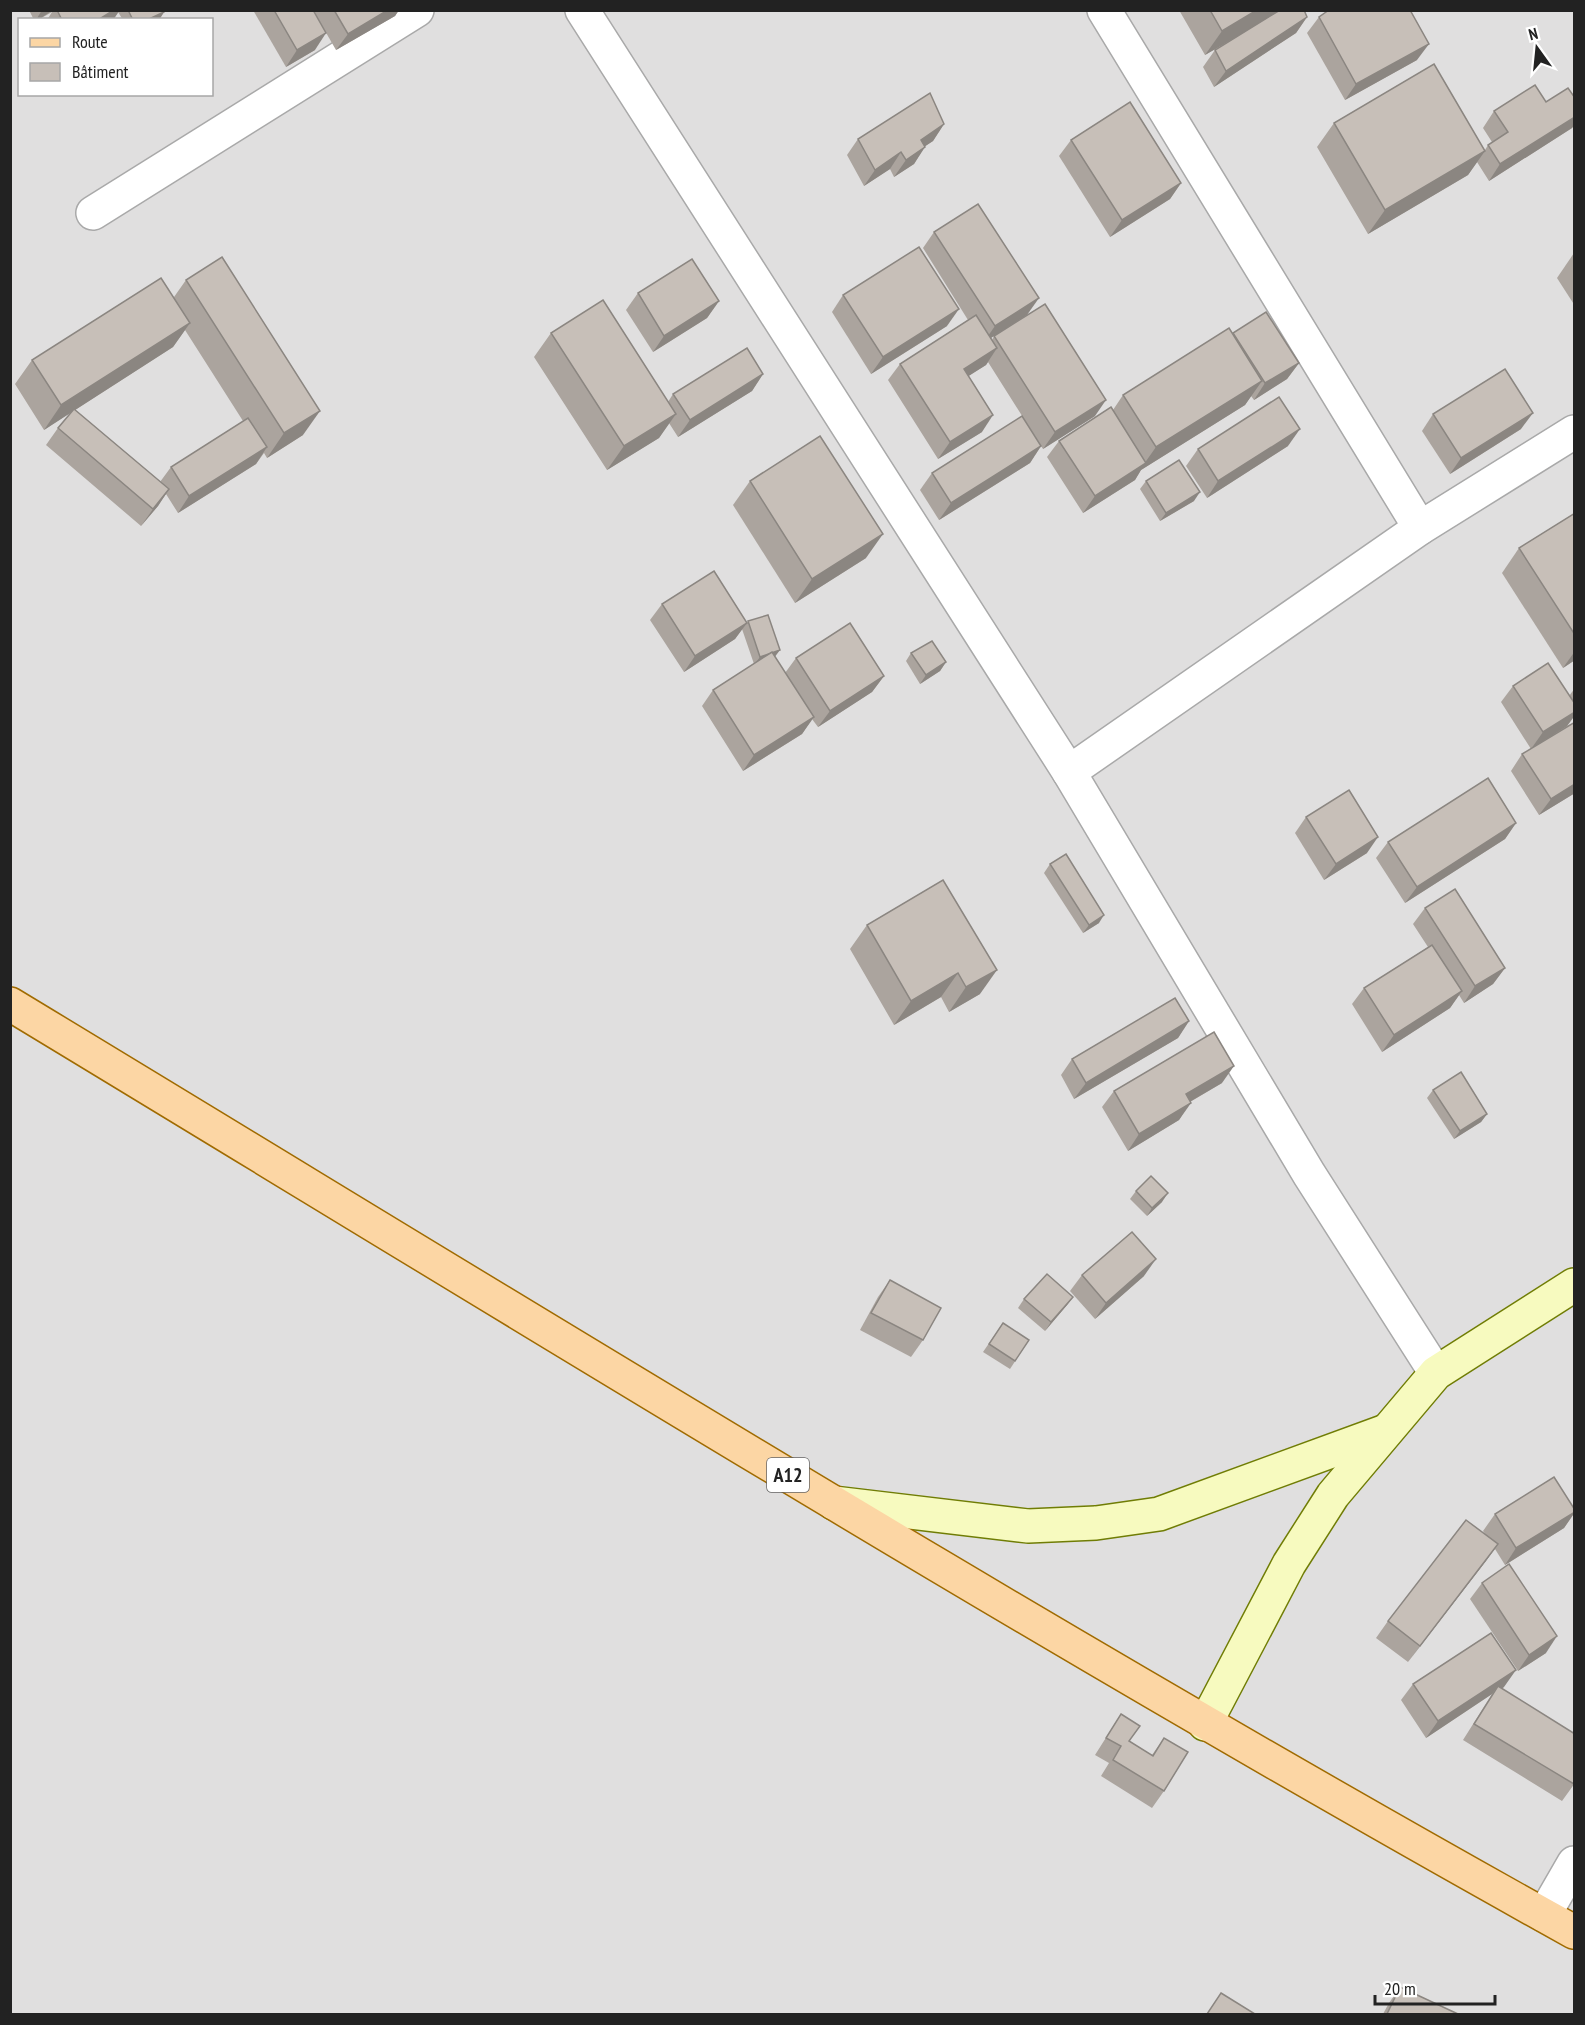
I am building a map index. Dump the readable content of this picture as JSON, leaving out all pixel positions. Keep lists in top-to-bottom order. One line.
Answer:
{"streets":{"main road":["A12"]},"legend":["Route","Bâtiment"],"scale_bar":"20 m","north":"top"}
